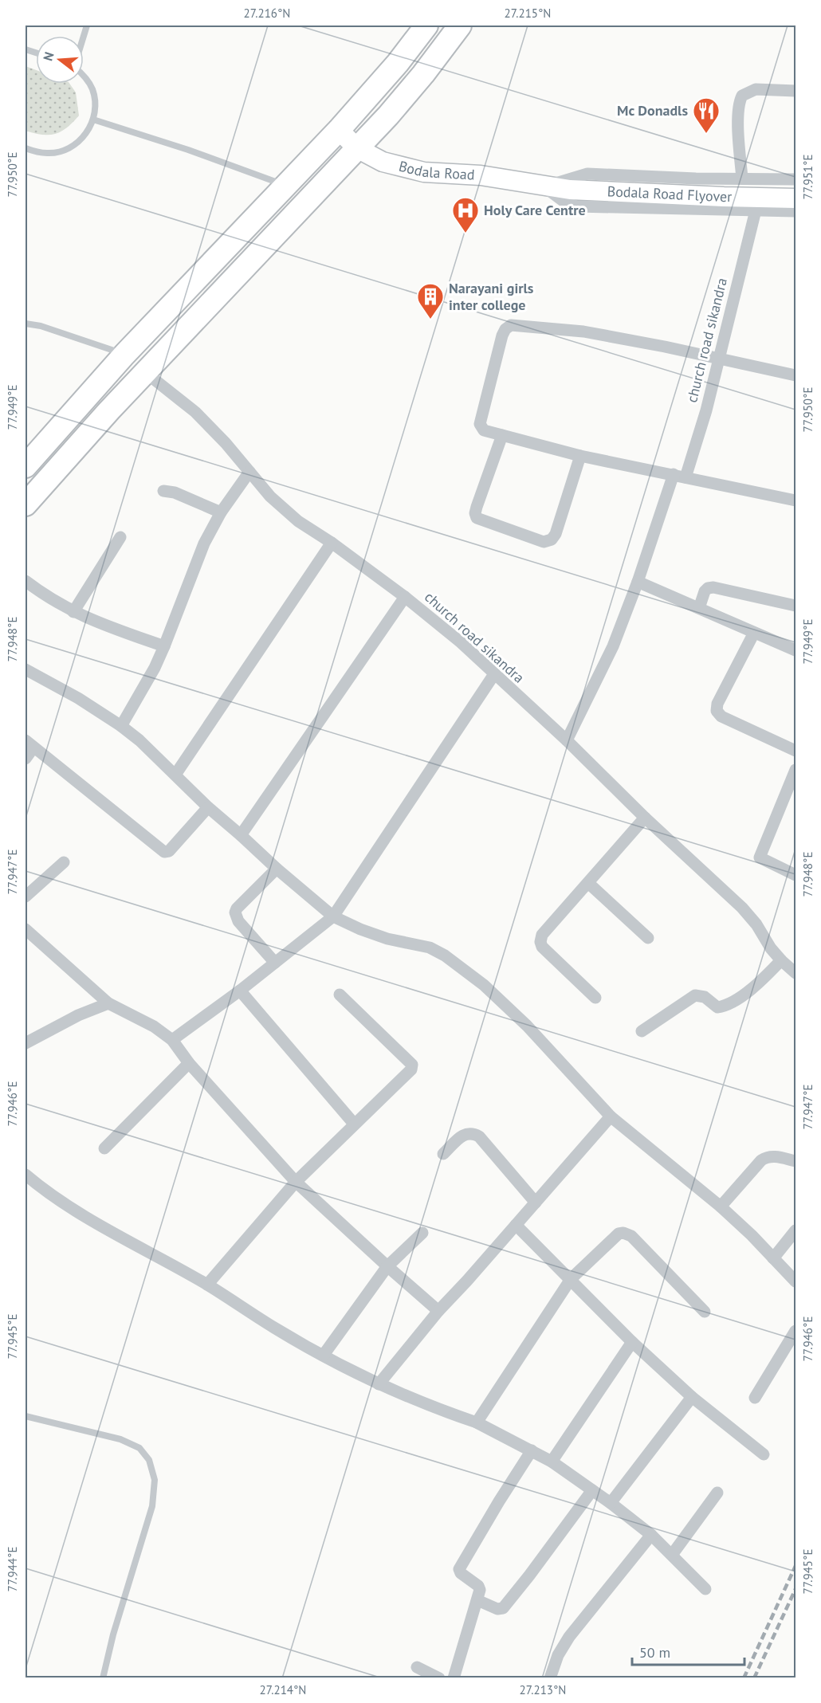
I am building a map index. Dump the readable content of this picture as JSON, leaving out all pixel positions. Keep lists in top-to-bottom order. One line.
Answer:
{"streets":{"main road":["Bodala Road","Bodala Road Flyover"],"street":["church road sikandra"]},"crossings":[["Bodala Road","Bodala Road Flyover"]],"places":{"restaurant":["Mc Donadls"],"hospital":["Holy Care Centre"],"building":["Narayani girls inter college"]},"scale_bar":"50 m","north":"left","coordinates":["27.216°N","27.215°N","77.950°E","77.951°E","77.949°E","77.948°E","77.947°E","77.946°E","77.945°E","77.944°E","27.214°N","27.213°N"]}
